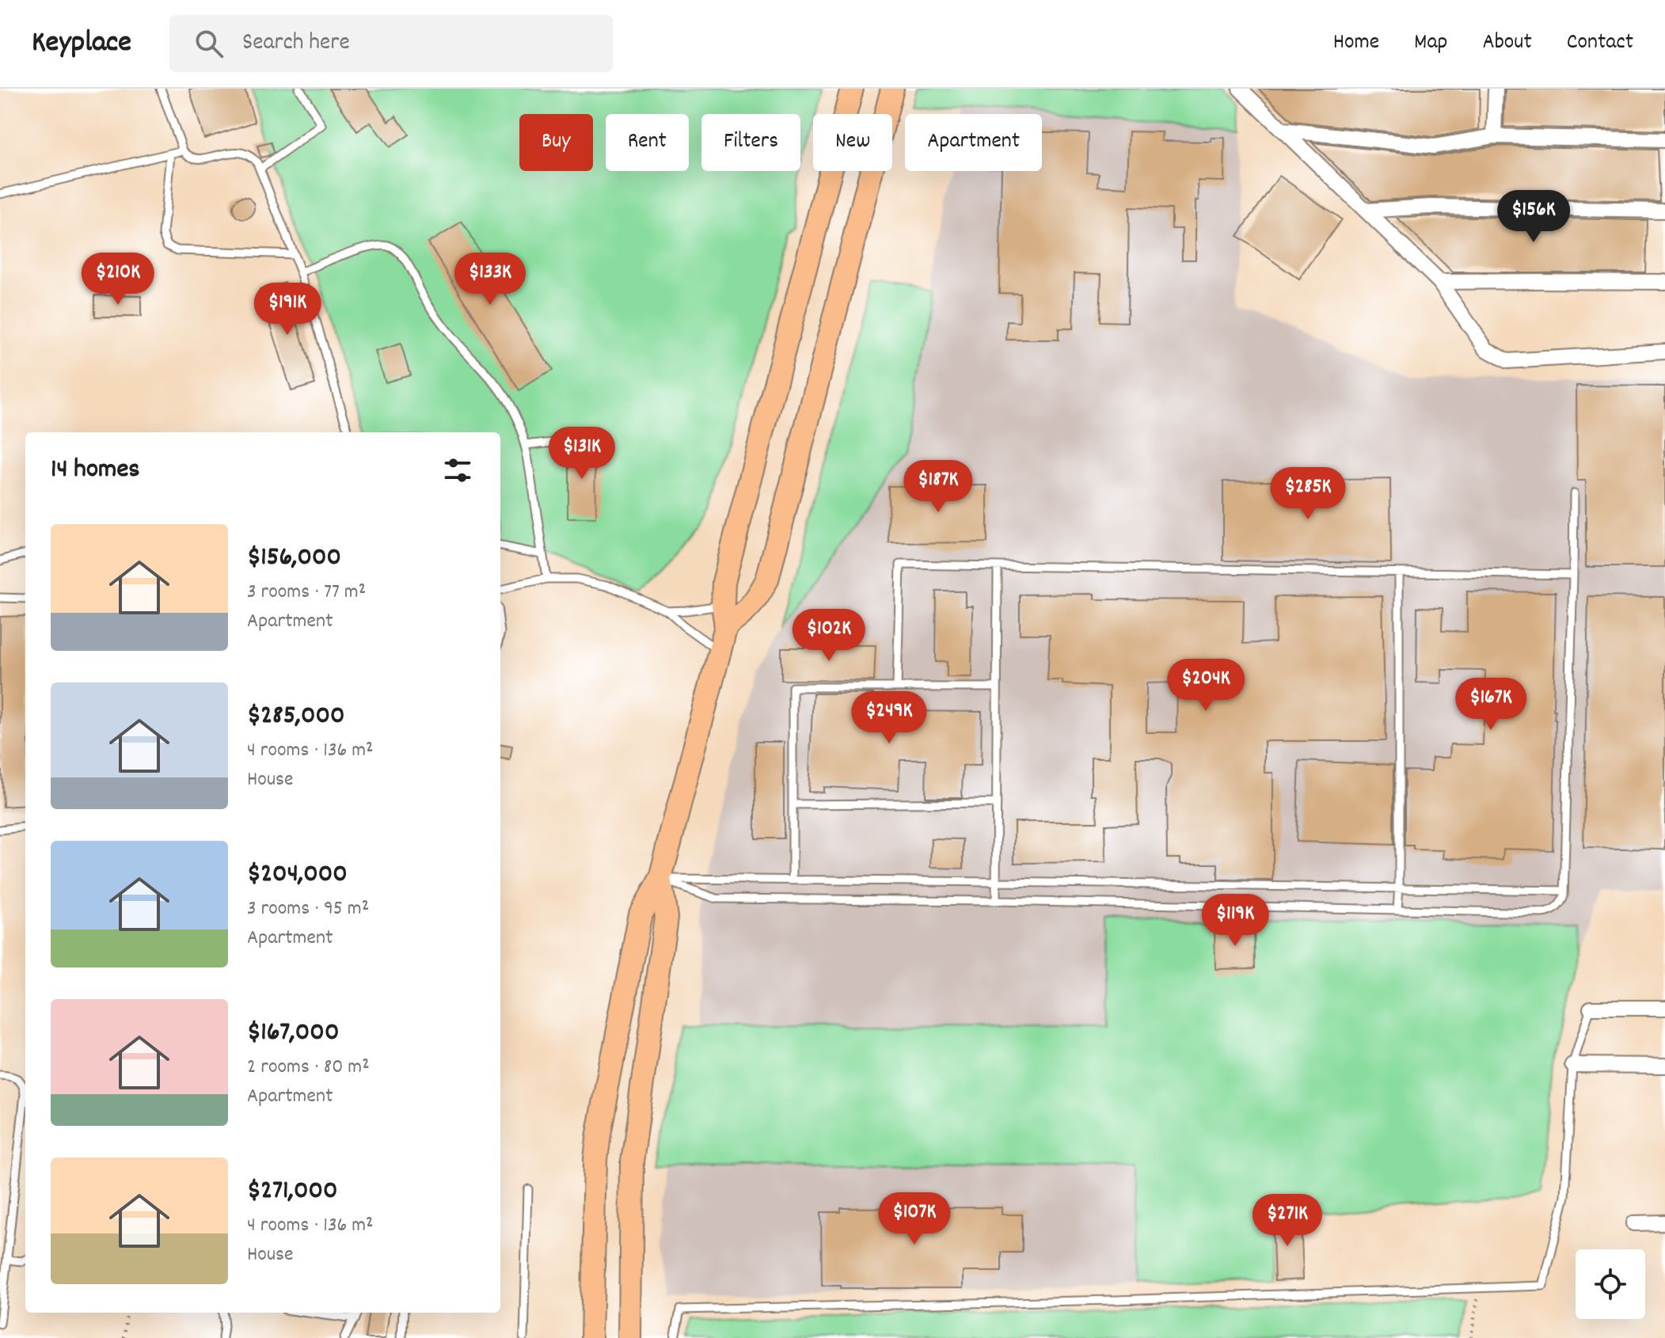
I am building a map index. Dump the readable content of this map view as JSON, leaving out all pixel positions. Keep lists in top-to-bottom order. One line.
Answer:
{"page":{"header":"Keyplace","search":"Search here","nav":["Home","Map","About","Contact"],"chip":["Buy","Rent","Filters","New","Apartment"],"price":["$156K","$210K","$133K","$191K","$131K","$187K","$285K","$102K","$204K","$167K","$249K","$119K","$107K","$271K"],"heading":"14 homes","list":[{"name":"$156,000","note":"3 rooms · 77 m² · Apartment"},{"name":"$285,000","note":"4 rooms · 136 m² · House"},{"name":"$204,000","note":"3 rooms · 95 m² · Apartment"},{"name":"$167,000","note":"2 rooms · 80 m² · Apartment"},{"name":"$271,000","note":"4 rooms · 136 m² · House"}]}}
